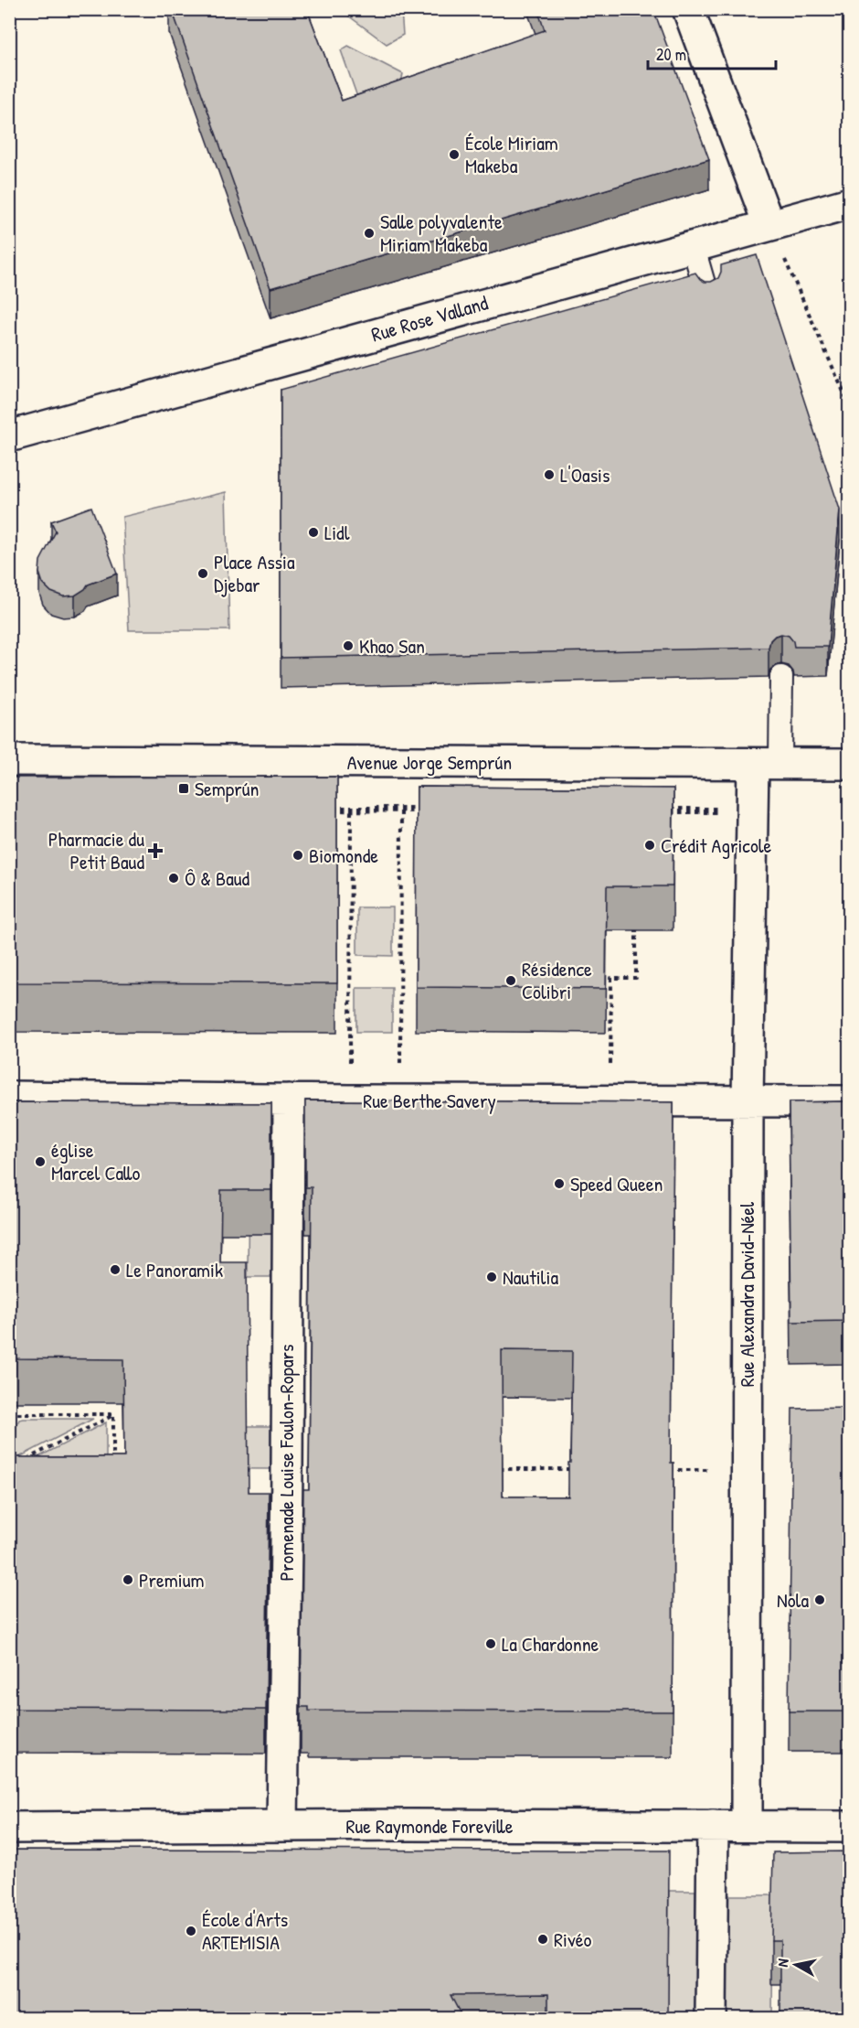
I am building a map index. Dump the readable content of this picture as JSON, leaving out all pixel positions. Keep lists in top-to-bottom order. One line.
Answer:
{"streets":{"street":["Rue Rose Valland","Avenue Jorge Semprún","Rue Berthe Savery","Rue Alexandra David-Néel","Promenade Louise Foulon-Ropars","Rue Raymonde Foreville"]},"crossings":[["Avenue Jorge Semprún","Rue Alexandra David-Néel"],["Rue Berthe Savery","Rue Alexandra David-Néel"],["Rue Berthe Savery","Promenade Louise Foulon-Ropars"],["Rue Alexandra David-Néel","Rue Raymonde Foreville"],["Promenade Louise Foulon-Ropars","Rue Raymonde Foreville"]],"places":{"other":["École Miriam Makeba","Salle polyvalente Miriam Makeba","L'Oasis","Lidl","Place Assia Djebar","Khao San","Crédit Agricole","Biomonde","Ô & Baud","Résidence Colibri","église Marcel Callo","Speed Queen","Le Panoramik","Nautilia","Premium","Nola","La Chardonne","École d'Arts ARTEMISIA","Rivéo"],"transit":["Semprún"],"health":["Pharmacie du Petit Baud"]},"scale_bar":"20 m","north":"left"}
